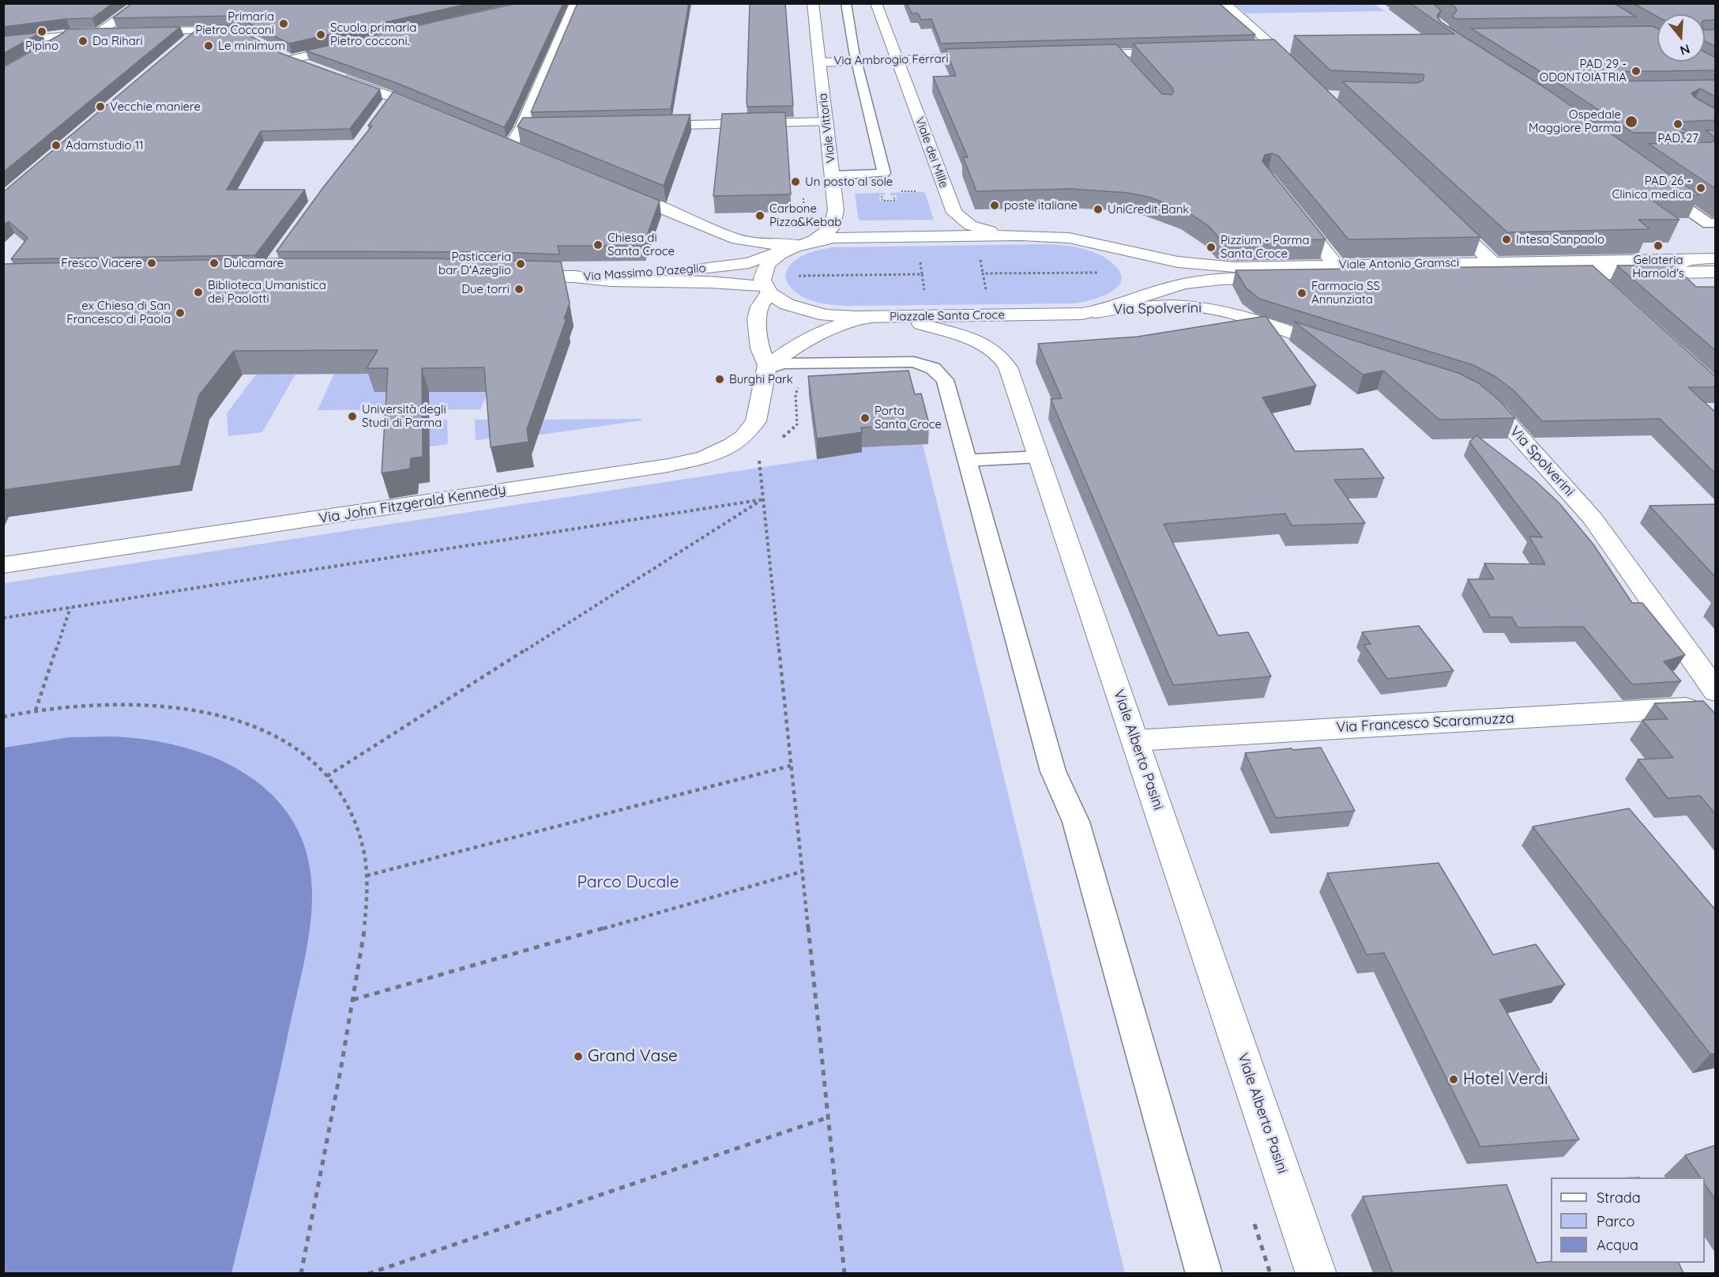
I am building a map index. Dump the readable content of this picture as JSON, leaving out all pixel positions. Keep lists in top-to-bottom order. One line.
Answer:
{"streets":{"street":["Via Ambrogio Ferrari","Viale Vittoria","Viale dei Mille","Viale Antonio Gramsci","Via Massimo D'azeglio","Via Spolverini","Piazzale Santa Croce","Via John Fitzgerald Kennedy","Via Francesco Scaramuzza","Viale Alberto Pasini"]},"crossings":[["Via Ambrogio Ferrari","Viale Vittoria"],["Via Ambrogio Ferrari","Viale dei Mille"],["Viale Vittoria","Via Massimo D'azeglio"],["Viale Antonio Gramsci","Piazzale Santa Croce"],["Via Massimo D'azeglio","Piazzale Santa Croce"],["Via Massimo D'azeglio","Via John Fitzgerald Kennedy"],["Via Spolverini","Piazzale Santa Croce"],["Piazzale Santa Croce","Via John Fitzgerald Kennedy"],["Piazzale Santa Croce","Viale Alberto Pasini"],["Via Francesco Scaramuzza","Viale Alberto Pasini"]],"parks":["Parco Ducale"],"places":["Primaria Pietro Cocconi","Pipino","Scuola primaria Pietro cocconi.","Da Rihari","Le minimum","PAD 29 - ODONTOIATRIA","Vecchie maniere","Ospedale Maggiore Parma","PAD. 27","Adamstudio 11","Un posto al sole","PAD 26 - Clinica medica","poste italiane","UniCredit Bank","Carbone Pizza&Kebab","Intesa Sanpaolo","Chiesa di Santa Croce","Gelateria Harnold's","Pizzium - Parma Santa Croce","Fresco Viacere","Dulcamare","Pasticceria bar D'Azeglio","Due torri","Biblioteca Umanistica dei Paolotti","Farmacia SS Annunziata","ex Chiesa di San Francesco di Paola","Burghi Park","Università degli Studi di Parma","Porta Santa Croce","Grand Vase","Hotel Verdi"],"legend":["Strada","Parco","Acqua"],"north":"bottom"}
